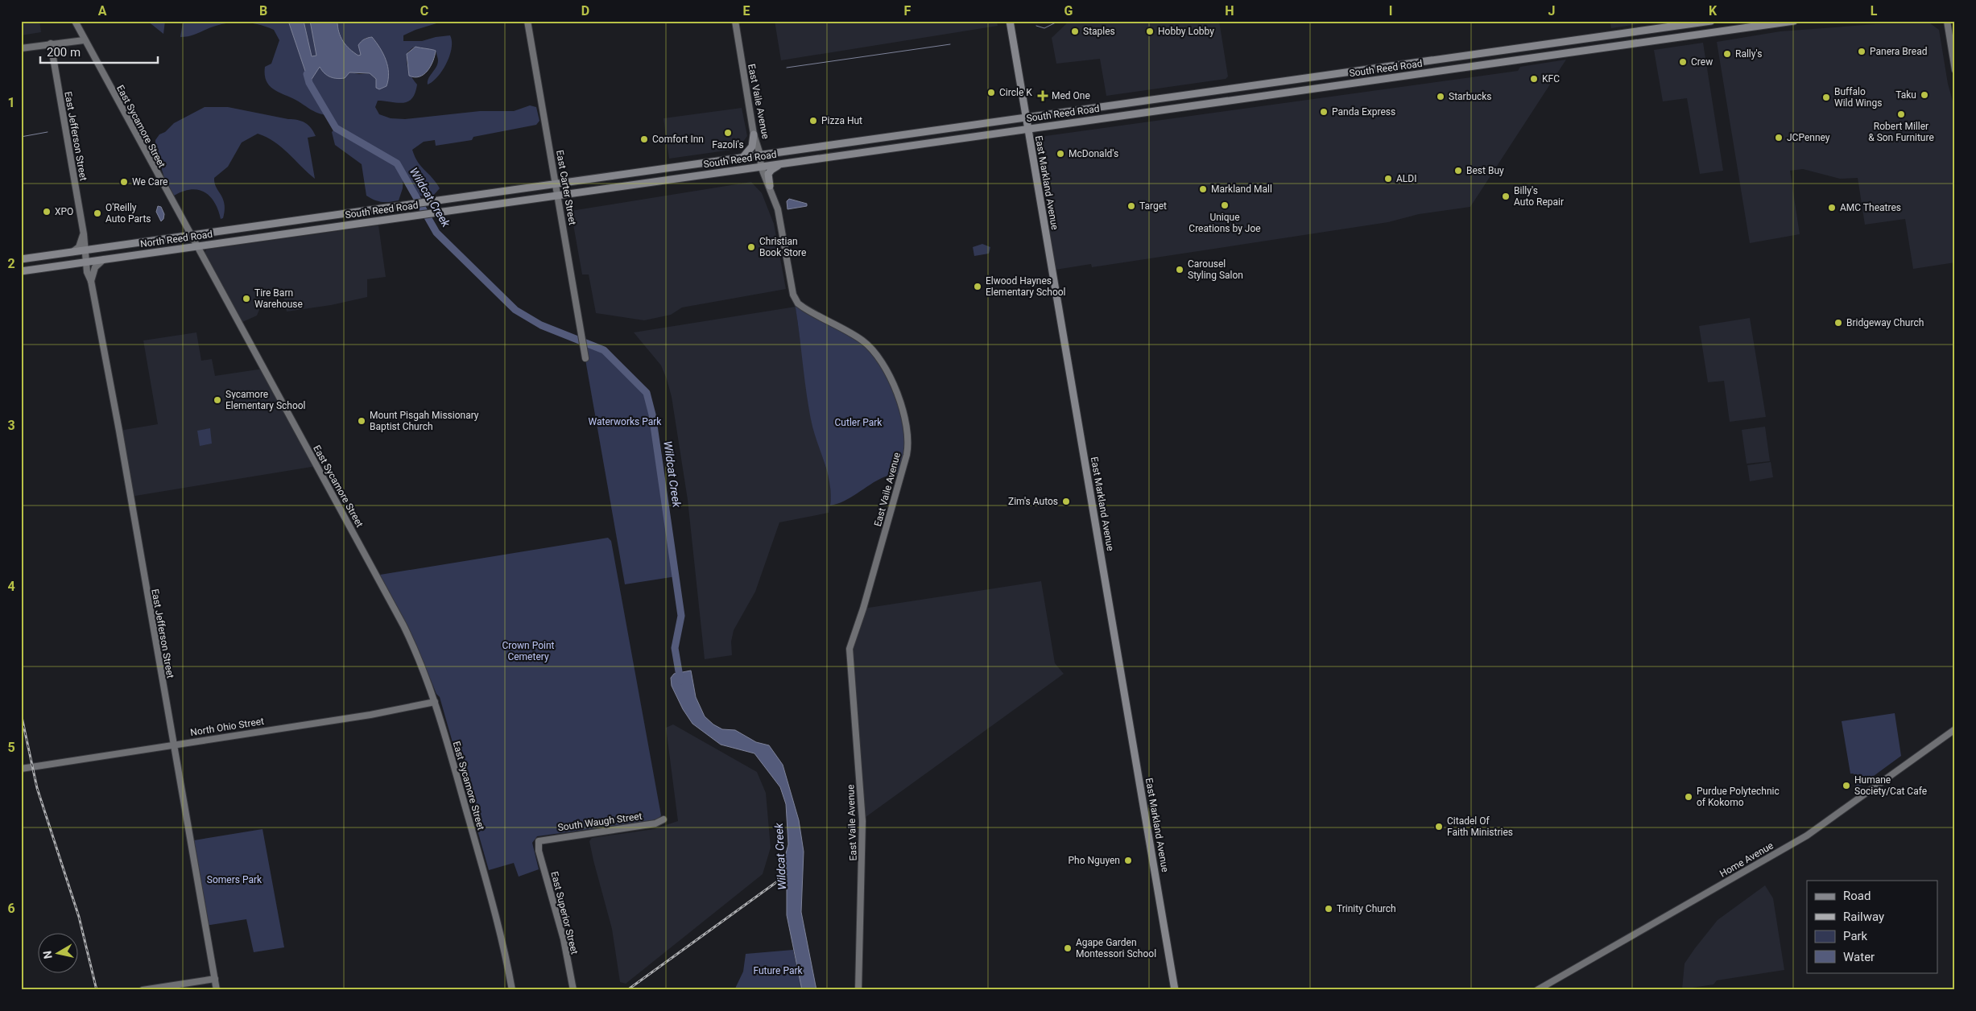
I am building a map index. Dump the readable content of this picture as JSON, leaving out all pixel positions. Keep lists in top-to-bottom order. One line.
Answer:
{"streets":{"main road":["South Reed Road","East Markland Avenue","North Reed Road"],"street":["East Vaile Avenue","East Sycamore Street","East Jefferson Street","East Carter Street","North Ohio Street","South Waugh Street","Home Avenue","East Superior Street"]},"crossings":[["South Reed Road","East Vaile Avenue"],["South Reed Road","East Markland Avenue"],["South Reed Road","East Carter Street"],["South Reed Road","North Reed Road"],["East Sycamore Street","North Reed Road"],["East Sycamore Street","North Ohio Street"],["East Jefferson Street","North Reed Road"],["East Jefferson Street","North Ohio Street"],["South Waugh Street","East Superior Street"]],"water":["Wildcat Creek"],"parks":["Waterworks Park","Cutler Park","Crown Point Cemetery","Somers Park","Future Park"],"places":{"other":["Staples","Hobby Lobby","Panera Bread","Rally's","Crew","KFC","Circle K","Taku","Starbucks","Buffalo Wild Wings","Panda Express","Robert Miller & Son Furniture","Pizza Hut","Fazoli's","JCPenney","Comfort Inn","McDonald's","Best Buy","ALDI","We Care","Markland Mall","Billy's Auto Repair","Unique Creations by Joe","Target","AMC Theatres","XPO","O'Reilly Auto Parts","Christian Book Store","Carousel Styling Salon","Elwood Haynes Elementary School","Tire Barn Warehouse","Bridgeway Church","Sycamore Elementary School","Mount Pisgah Missionary Baptist Church","Zim's Autos","Humane Society/Cat Cafe","Purdue Polytechnic of Kokomo","Citadel Of Faith Ministries","Pho Nguyen","Trinity Church","Agape Garden Montessori School"],"health":["Med One"]},"legend":["Road","Railway","Park","Water"],"scale_bar":"200 m","north":"left","grid":{"columns":["A","B","C","D","E","F","G","H","I","J","K","L"],"rows":["1","2","3","4","5","6"]}}
